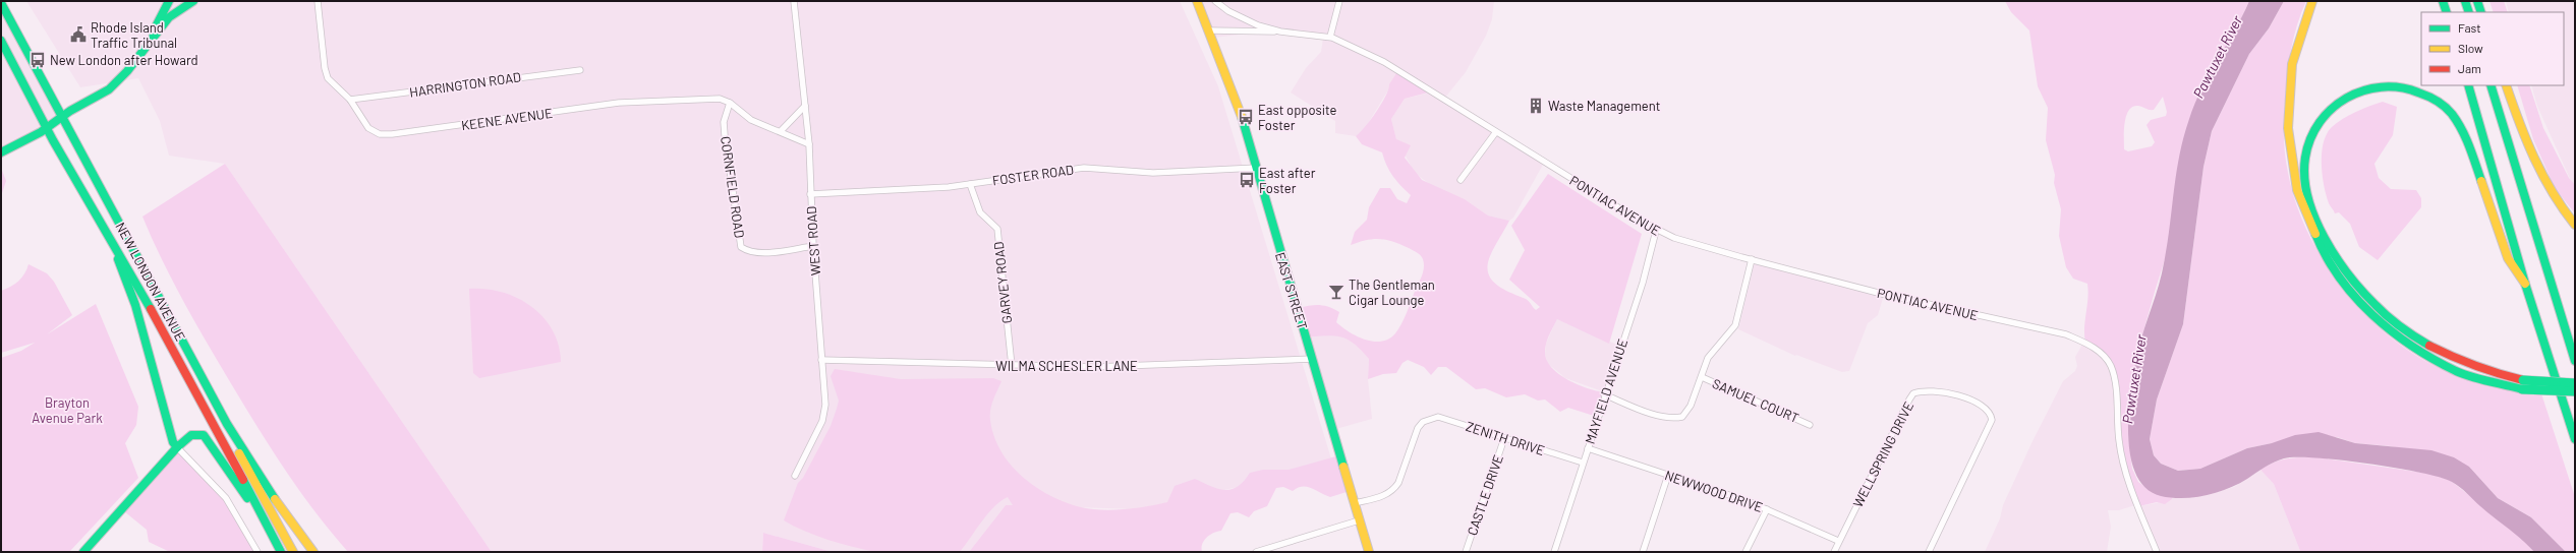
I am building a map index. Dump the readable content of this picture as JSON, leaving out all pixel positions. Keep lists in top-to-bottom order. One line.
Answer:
{"streets":{"main road":["NEW LONDON AVENUE","EAST STREET"],"street":["HARRINGTON ROAD","KEENE AVENUE","FOSTER ROAD","CORNFIELD ROAD","PONTIAC AVENUE","WEST ROAD","GARVEY ROAD","WILMA SCHESLER LANE","MAYFIELD AVENUE","SAMUEL COURT","ZENITH DRIVE","WELLSPRING DRIVE","NEWWOOD DRIVE","CASTLE DRIVE"]},"crossings":[["HARRINGTON ROAD","KEENE AVENUE"],["KEENE AVENUE","CORNFIELD ROAD"],["KEENE AVENUE","WEST ROAD"],["FOSTER ROAD","WEST ROAD"],["FOSTER ROAD","GARVEY ROAD"],["FOSTER ROAD","EAST STREET"],["CORNFIELD ROAD","WEST ROAD"],["PONTIAC AVENUE","EAST STREET"],["PONTIAC AVENUE","MAYFIELD AVENUE"],["WEST ROAD","WILMA SCHESLER LANE"],["GARVEY ROAD","WILMA SCHESLER LANE"],["EAST STREET","WILMA SCHESLER LANE"],["EAST STREET","ZENITH DRIVE"],["MAYFIELD AVENUE","ZENITH DRIVE"],["MAYFIELD AVENUE","NEWWOOD DRIVE"],["ZENITH DRIVE","CASTLE DRIVE"],["WELLSPRING DRIVE","NEWWOOD DRIVE"]],"water":["Pawtuxet River"],"parks":["Brayton Avenue Park"],"places":{"public building":["Rhode Island Traffic Tribunal"],"bus stop":["New London after Howard","East opposite Foster","East after Foster"],"building":["Waste Management"],"bar":["The Gentleman Cigar Lounge"]},"legend":["Fast","Slow","Jam"]}
